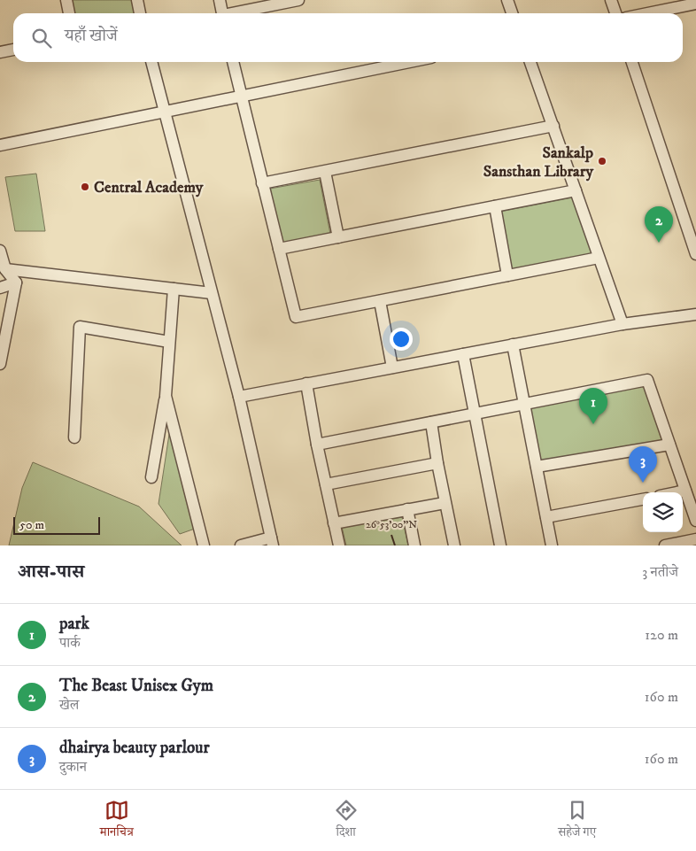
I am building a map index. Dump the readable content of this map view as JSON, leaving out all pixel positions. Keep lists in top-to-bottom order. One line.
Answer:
{"places":["Sankalp Sansthan Library","Central Academy"],"scale_bar":"50 m","page":{"search":"यहाँ खोजें","pins":["2","1","3"],"scale":"50 m","heading":["आस-पास","3 नतीजे"],"list":[{"mark":"1","name":"park","note":"पार्क","value":"120 m"},{"mark":"2","name":"The Beast Unisex Gym","note":"खेल","value":"160 m"},{"mark":"3","name":"dhairya beauty parlour","note":"दुकान","value":"160 m"}],"nav":["मानचित्र","दिशा","सहेजे गए"]},"coordinates":["26°53'00\"N"]}
